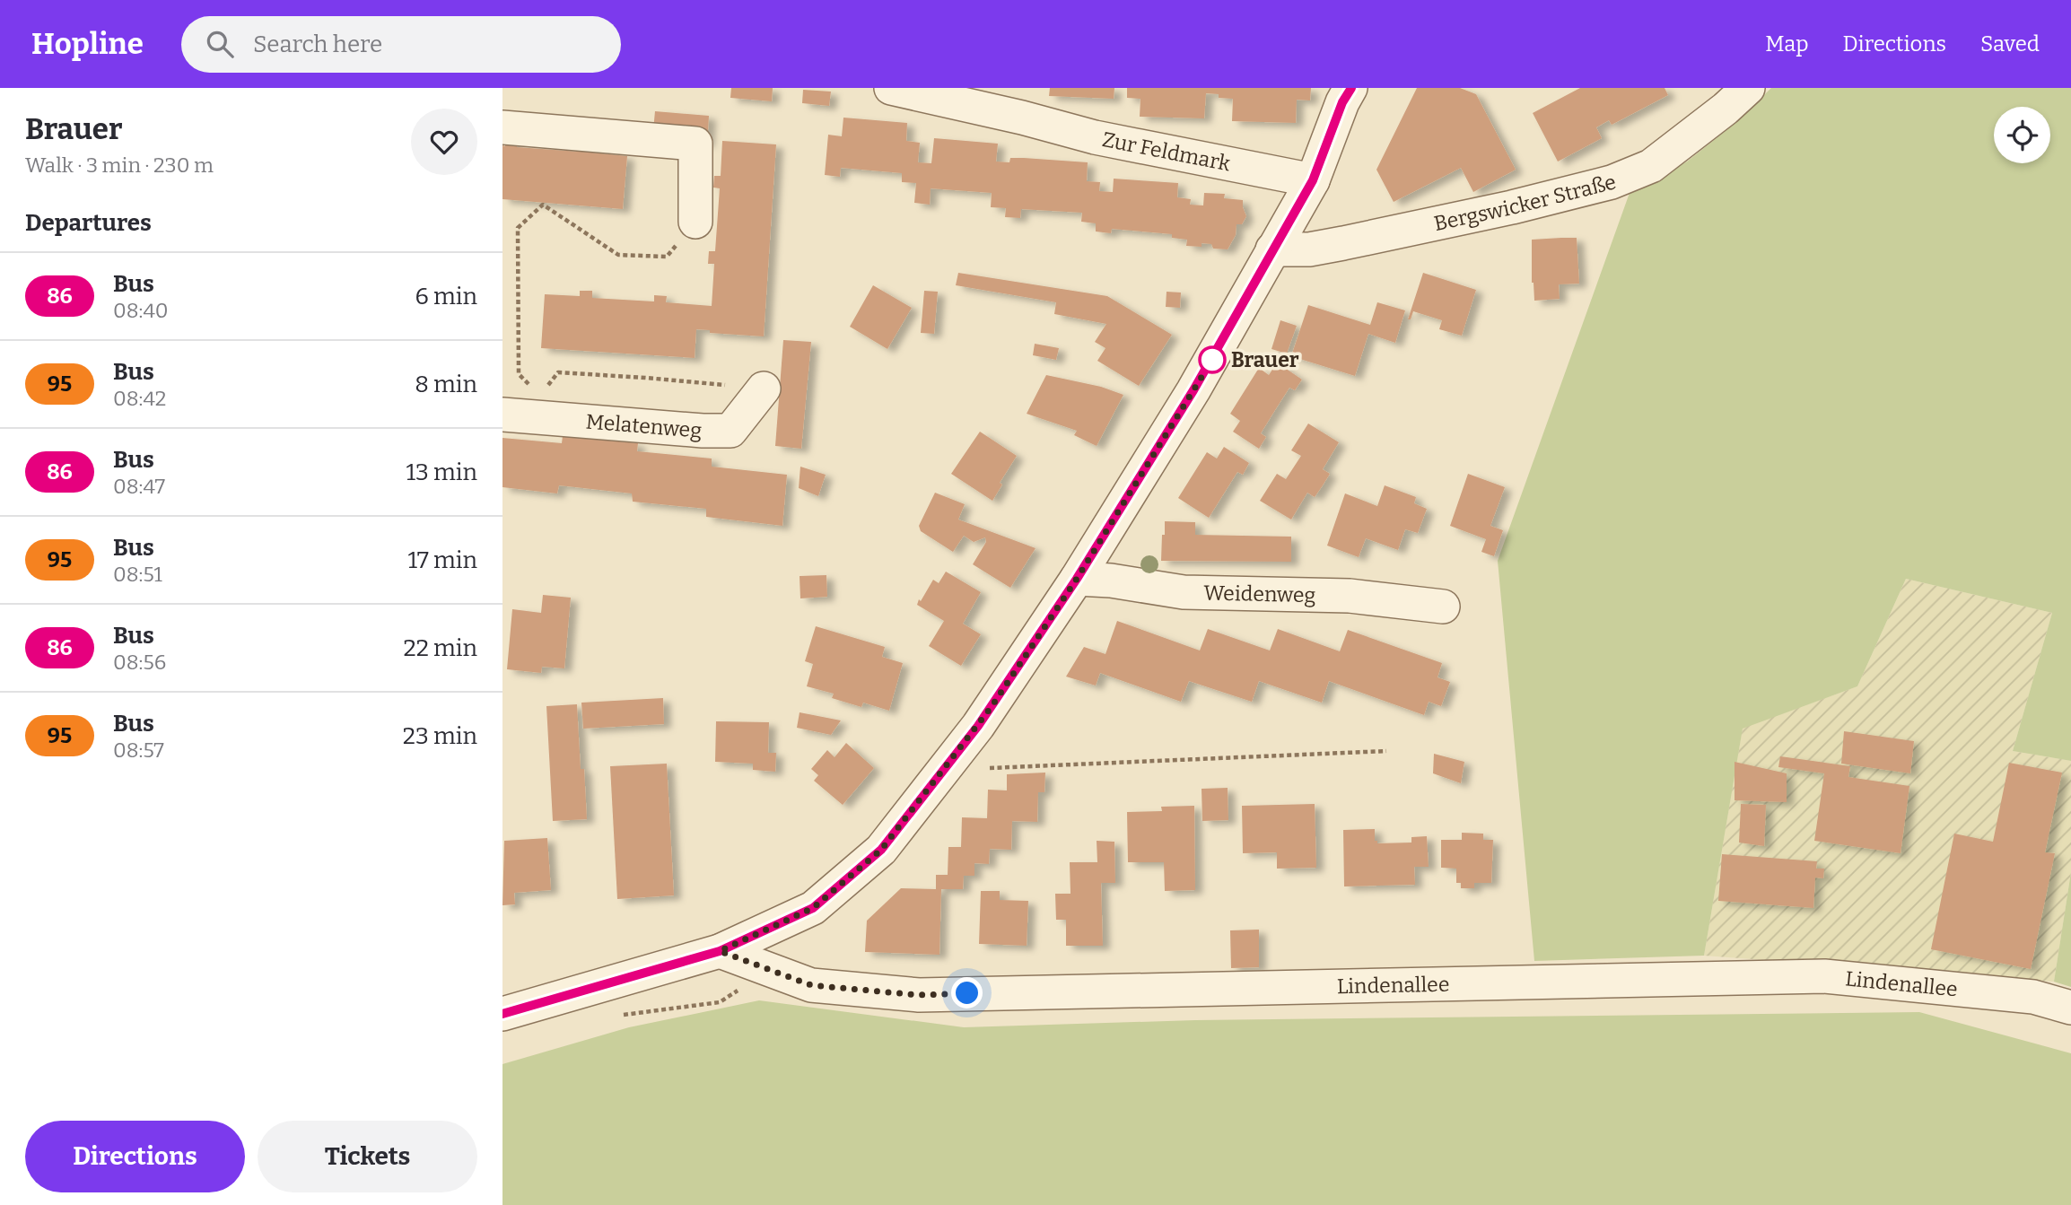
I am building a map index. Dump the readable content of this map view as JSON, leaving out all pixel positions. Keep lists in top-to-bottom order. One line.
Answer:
{"streets":{"street":["Zur Feldmark","Bergswicker Straße","Melatenweg","Weidenweg","Lindenallee"]},"places":["Brauer"],"lines":["bus line 86"],"page":{"header":"Hopline","search":"Search here","nav":["Map","Directions","Saved"],"heading":[["Brauer","Walk · 3 min · 230 m"],"Departures"],"list":[{"mark":"86","name":"Bus","note":"08:40","value":"6 min"},{"mark":"95","name":"Bus","note":"08:42","value":"8 min"},{"mark":"86","name":"Bus","note":"08:47","value":"13 min"},{"mark":"95","name":"Bus","note":"08:51","value":"17 min"},{"mark":"86","name":"Bus","note":"08:56","value":"22 min"},{"mark":"95","name":"Bus","note":"08:57","value":"23 min"}],"buttons":["Directions","Tickets"]}}
